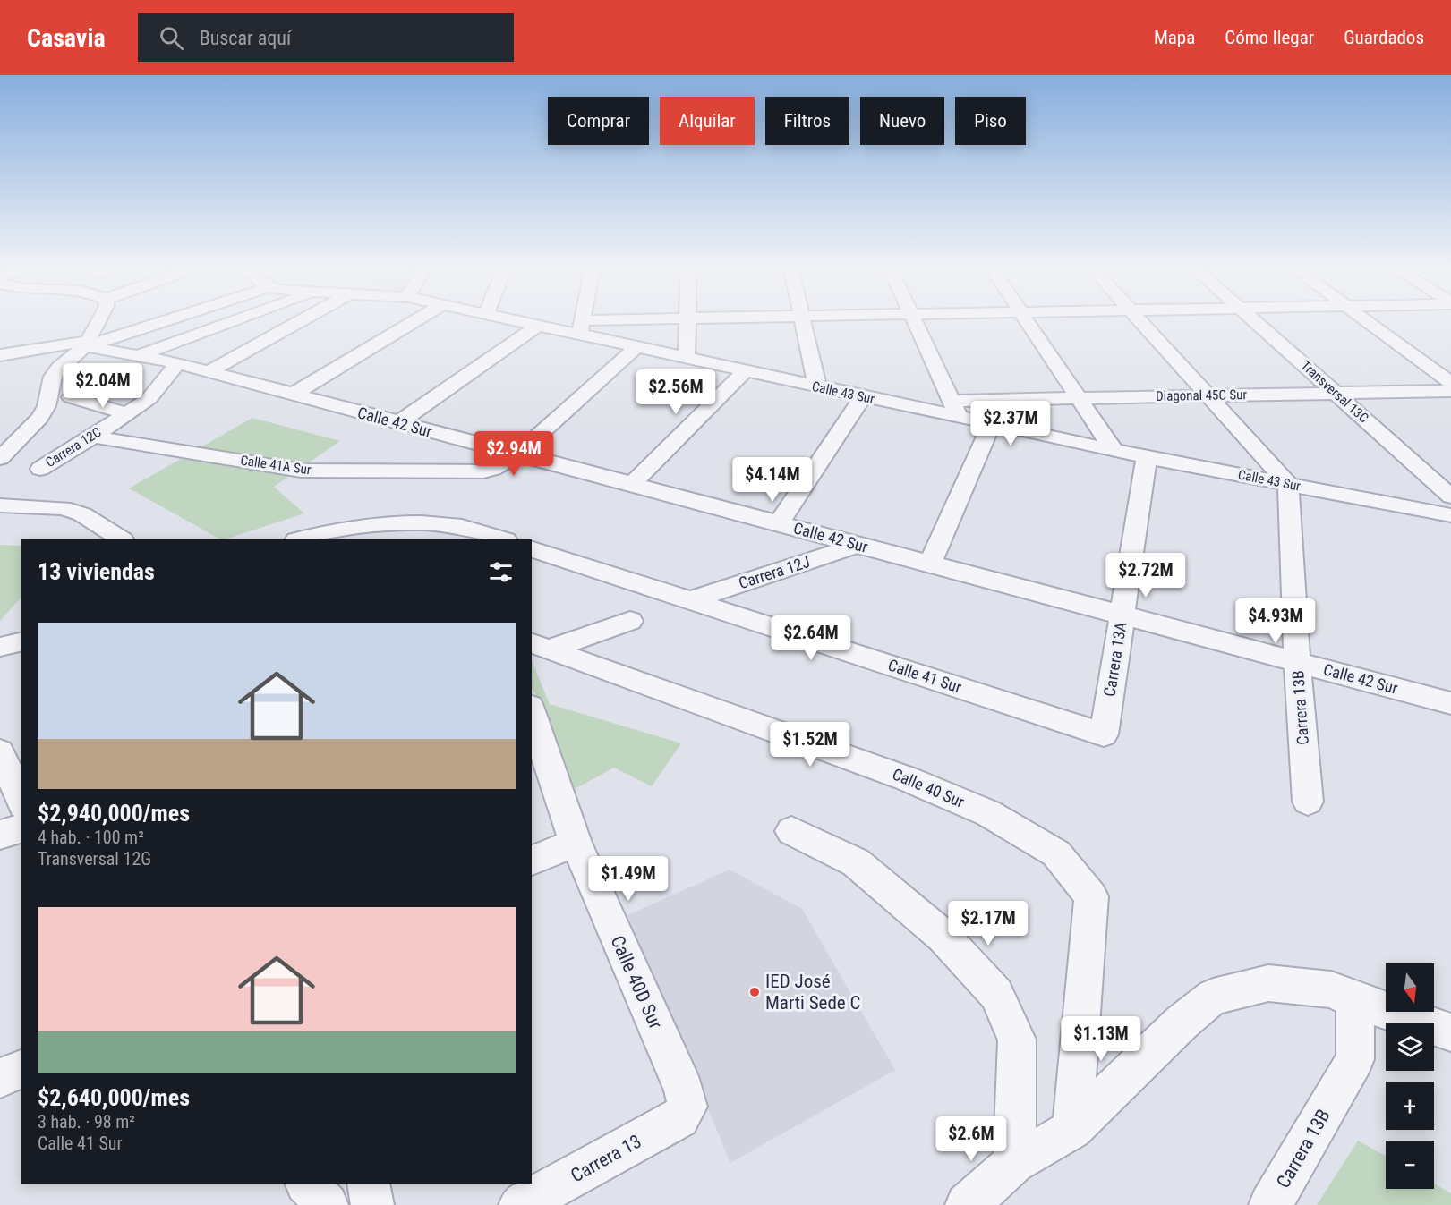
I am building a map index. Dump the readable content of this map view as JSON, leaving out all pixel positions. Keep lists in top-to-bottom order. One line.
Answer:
{"streets":{"street":["Transversal 13C","Calle 43 Sur","Diagonal 45C Sur","Calle 42 Sur","Carrera 12C","Calle 41A Sur","Carrera 12J","Carrera 13A","Calle 41 Sur","Carrera 13B","Calle 40 Sur","Calle 40D Sur","Carrera 13"]},"crossings":[["Transversal 13C","Diagonal 45C Sur"],["Calle 43 Sur","Diagonal 45C Sur"],["Calle 43 Sur","Carrera 13A"],["Calle 43 Sur","Carrera 13B"],["Calle 42 Sur","Carrera 12C"],["Calle 42 Sur","Calle 41A Sur"],["Calle 42 Sur","Carrera 12J"],["Calle 42 Sur","Carrera 13A"],["Calle 42 Sur","Carrera 13B"],["Carrera 12C","Calle 41A Sur"],["Carrera 12J","Calle 41 Sur"],["Carrera 13A","Calle 41 Sur"],["Calle 40D Sur","Carrera 13"]],"places":["IED José Marti Sede C"],"north":"bottom","page":{"header":"Casavia","search":"Buscar aquí","nav":["Mapa","Cómo llegar","Guardados"],"chip":["Comprar","Alquilar","Filtros","Nuevo","Piso"],"price":["$2.04M","$2.56M","$2.37M","$2.94M","$4.14M","$2.72M","$4.93M","$2.64M","$1.52M","$1.49M","$2.17M","$1.13M","$2.6M"],"heading":"13 viviendas","list":[{"name":"$2,940,000/mes","note":"4 hab. · 100 m² · Transversal 12G"},{"name":"$2,640,000/mes","note":"3 hab. · 98 m² · Calle 41 Sur"}],"map_buttons":["+","−"]}}
